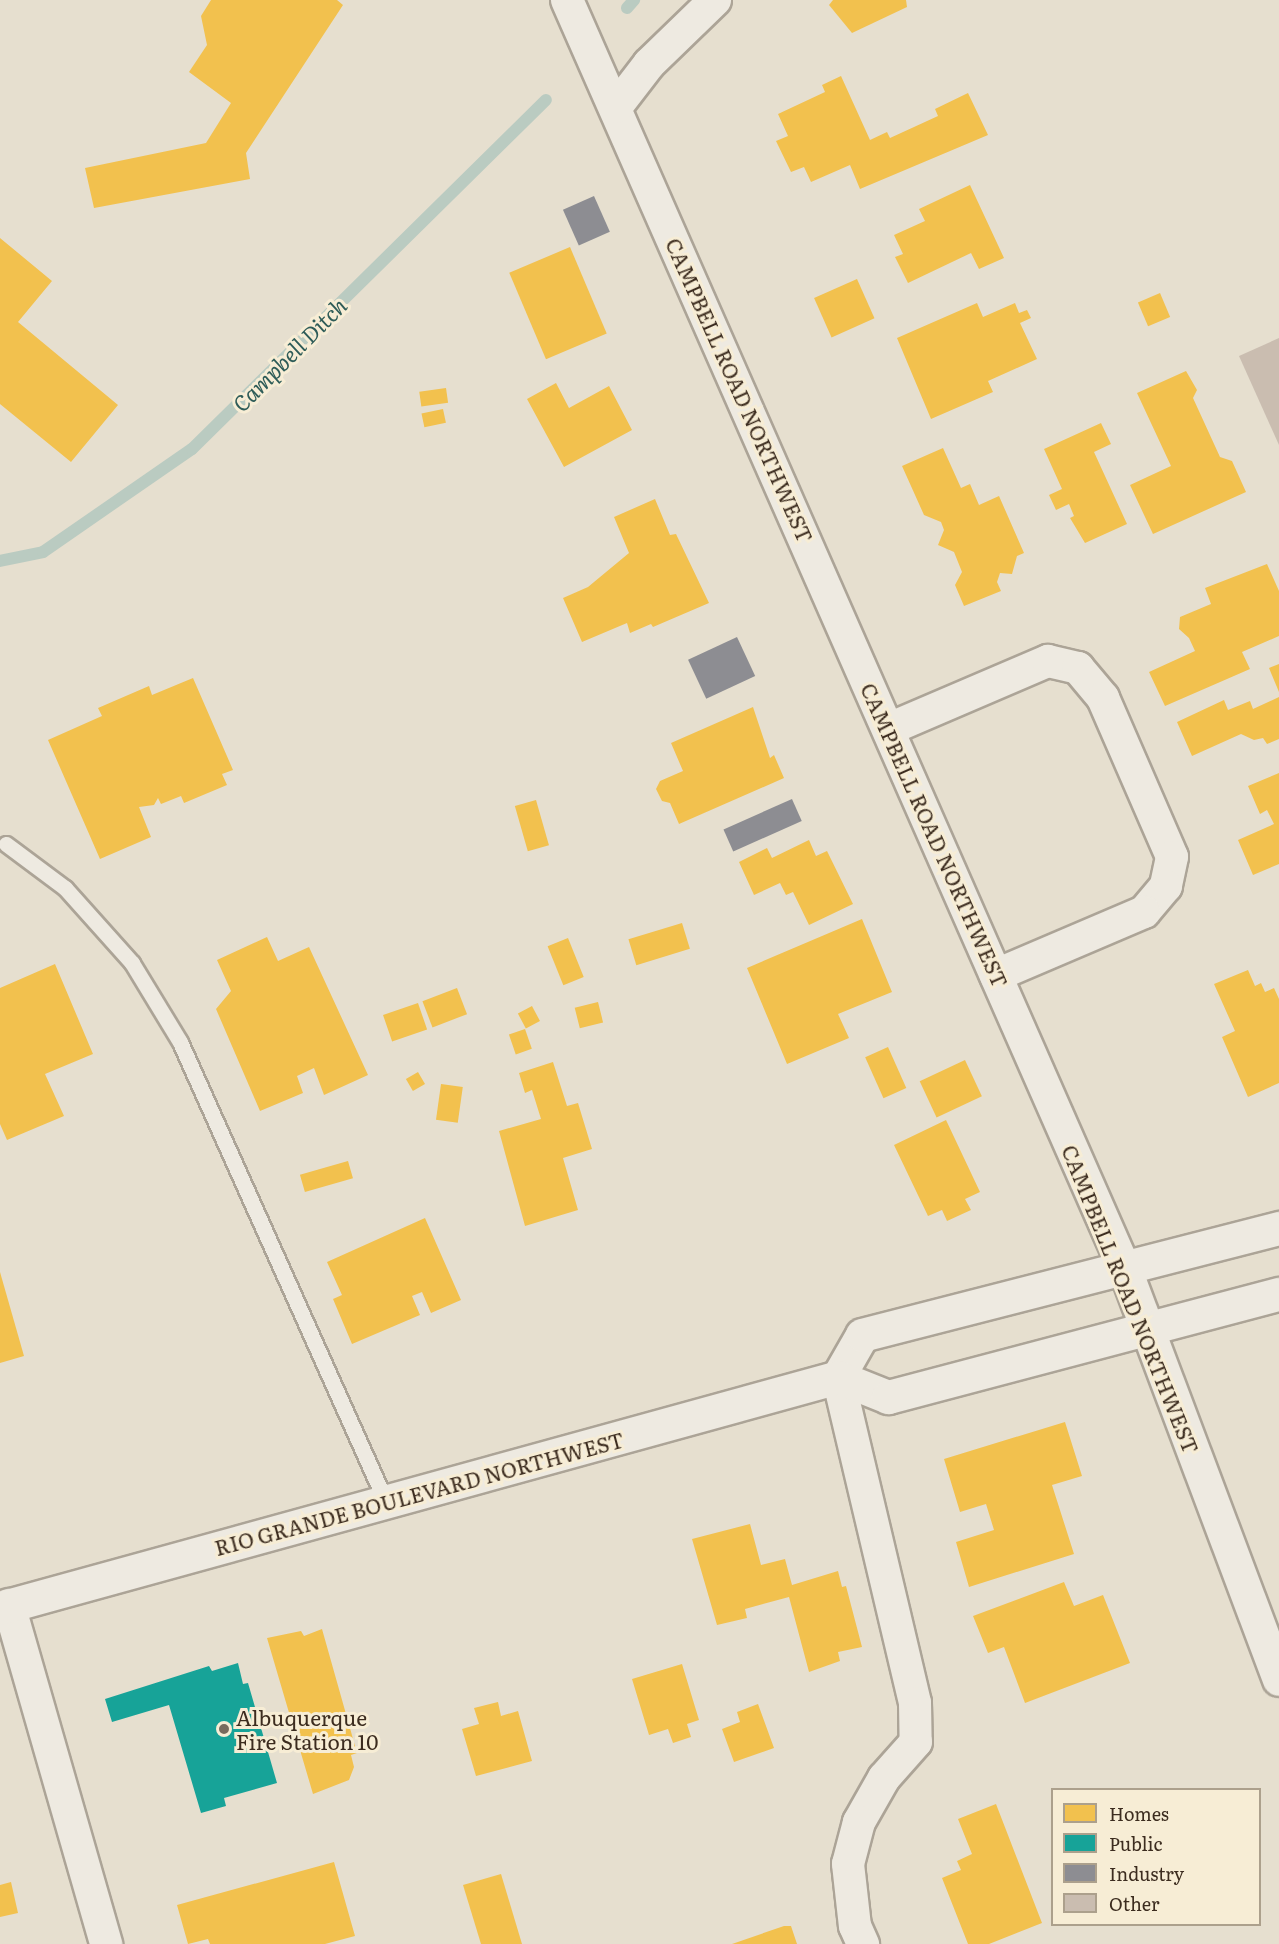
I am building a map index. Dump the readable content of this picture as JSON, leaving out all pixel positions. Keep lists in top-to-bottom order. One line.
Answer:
{"streets":{"main road":["CAMPBELL ROAD NORTHWEST","RIO GRANDE BOULEVARD NORTHWEST"]},"water":["Campbell Ditch"],"places":["Albuquerque Fire Station 10"],"legend":["Homes","Public","Industry","Other"]}
